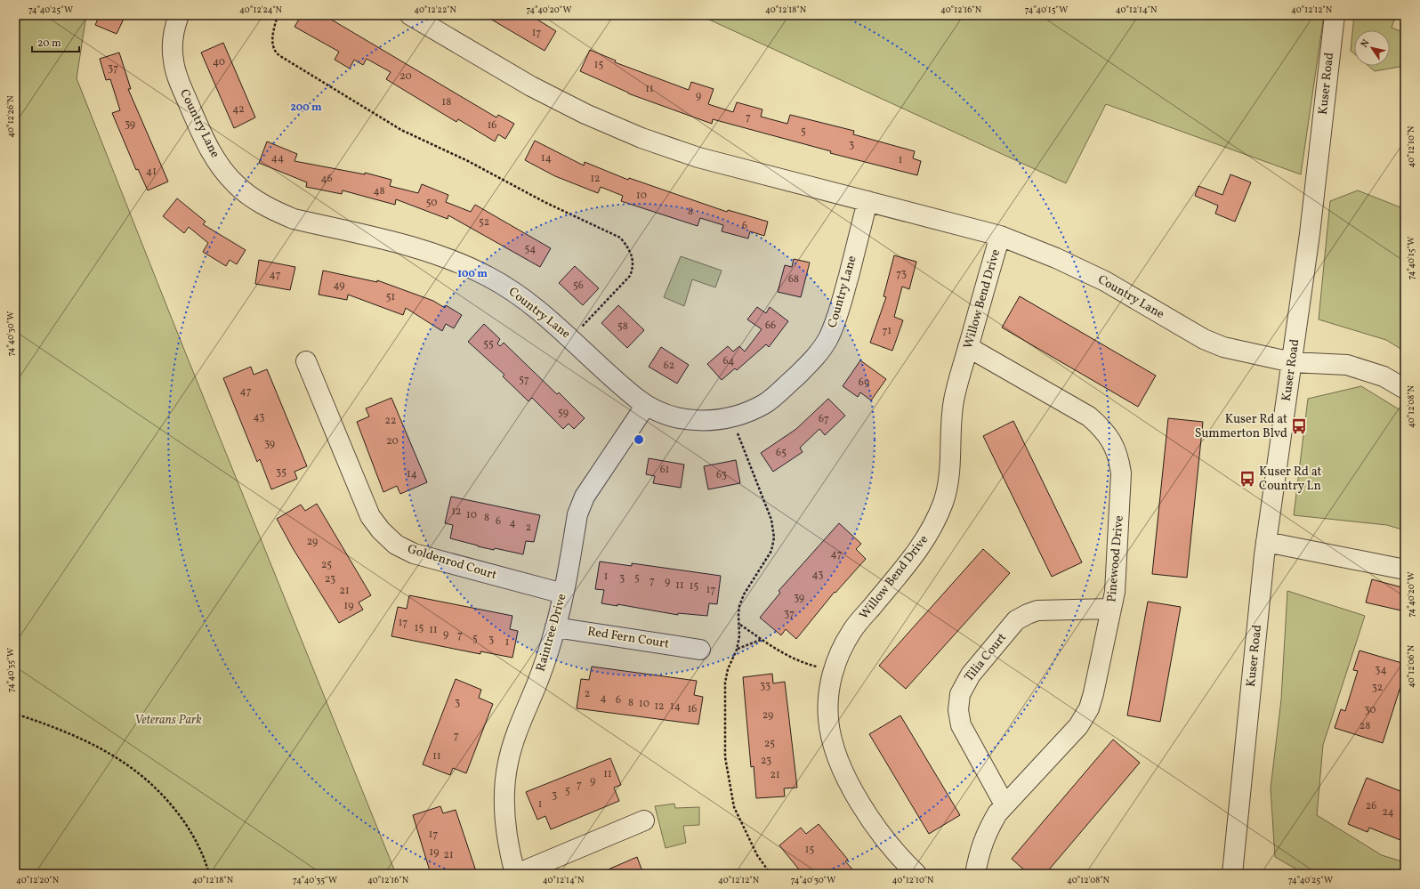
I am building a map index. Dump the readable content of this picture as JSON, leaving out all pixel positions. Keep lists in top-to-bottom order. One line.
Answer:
{"streets":{"street":["Kuser Road","Country Lane","Willow Bend Drive","Pinewood Drive","Goldenrod Court","Raintree Drive","Red Fern Court","Tilia Court"]},"crossings":[["Kuser Road","Country Lane"],["Country Lane","Willow Bend Drive"],["Country Lane","Raintree Drive"],["Willow Bend Drive","Pinewood Drive"],["Pinewood Drive","Tilia Court"],["Goldenrod Court","Raintree Drive"],["Raintree Drive","Red Fern Court"]],"parks":["Veterans Park"],"places":{"bus stop":["Kuser Rd at Summerton Blvd","Kuser Rd at Country Ln"]},"house_numbers":["17","40","15","37","20","11","9","18","42","7","39","16","5","3","44","14","1","41","46","12","48","10","50","8","52","6","54","73","47","68","49","56","51","66","58","71","55","64","62","57","69","47","59","43","67","22","20","39","65","61","35","14","63","12","10","8","6","4","2","29","47","25","43","1","3","5","23","7","9","11","15","17","21","39","19","37","17","15","11","9","7","5","3","1","34","33","32","2","4","6","3","8","10","12","14","16","30","29","28","7","25","11","23","11","21","9","7","5","3","1","26","24","17","15","19","21"],"scale_bar":"20 m","north":"top left","coordinates":["74°40'25\"W","40°12'24\"N","40°12'22\"N","74°40'20\"W","40°12'18\"N","40°12'16\"N","74°40'15\"W","40°12'14\"N","40°12'12\"N","40°12'26\"N","40°12'10\"N","74°40'30\"W","40°12'08\"N","40°12'06\"N","74°40'35\"W","40°12'20\"N"],"rings":["200 m","100 m"]}
